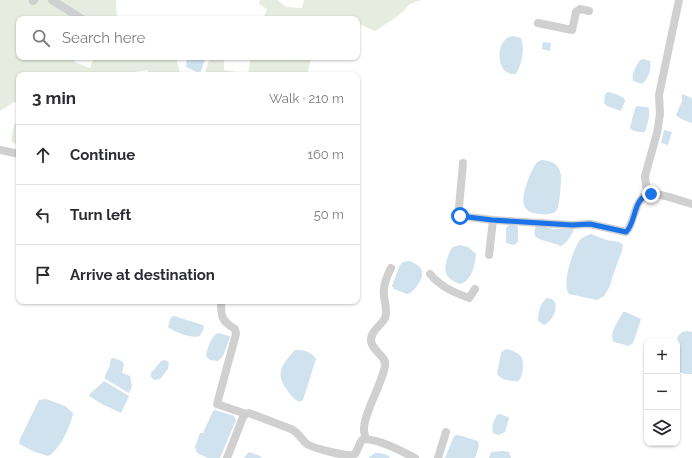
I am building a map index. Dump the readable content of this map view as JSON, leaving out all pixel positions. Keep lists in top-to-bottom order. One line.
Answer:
{"page":{"search":"Search here","heading":["3 min","Walk · 210 m"],"list":[["Continue","160 m"],["Turn left","50 m"],"Arrive at destination"],"map_buttons":["+","−"]}}
